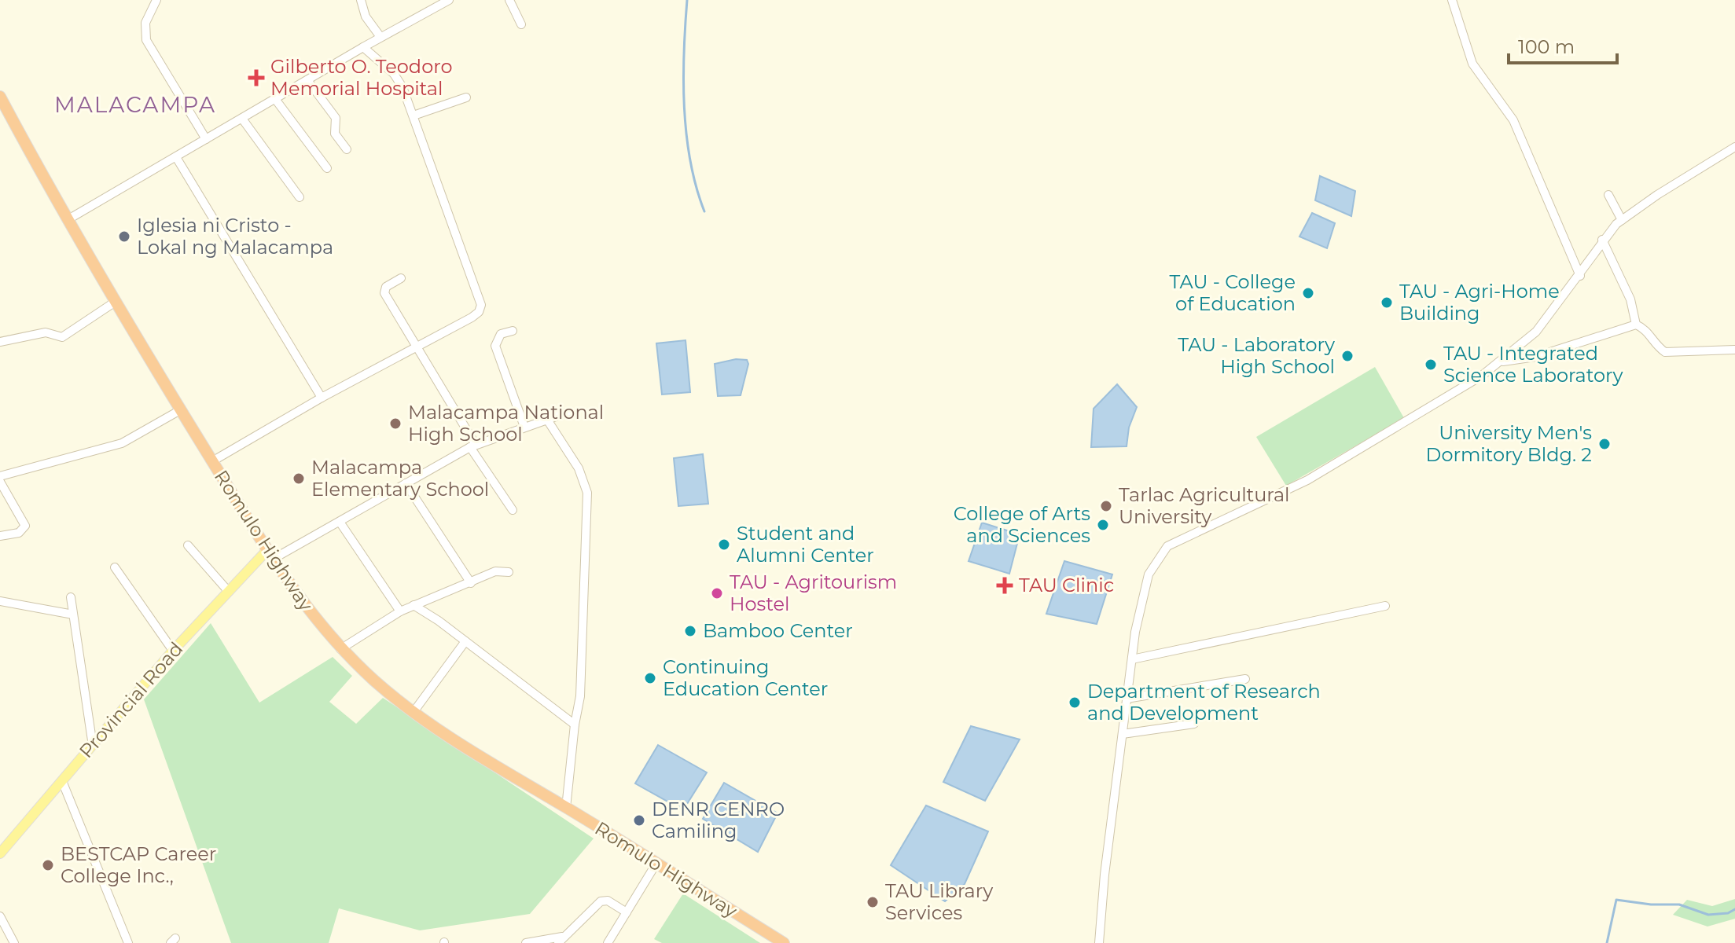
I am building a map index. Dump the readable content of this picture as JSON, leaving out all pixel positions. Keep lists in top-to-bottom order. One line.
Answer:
{"streets":{"highway":["Romulo Highway"],"main road":["Provincial Road"]},"crossings":[["Romulo Highway","Provincial Road"]],"districts":["MALACAMPA"],"places":{"health":["Gilberto O. Teodoro Memorial Hospital","TAU Clinic"],"other":["Iglesia ni Cristo - Lokal ng Malacampa","TAU - College of Education","TAU - Agri-Home Building","TAU - Laboratory High School","TAU - Integrated Science Laboratory","Malacampa National High School","University Men's Dormitory Bldg. 2","Malacampa Elementary School","Tarlac Agricultural University","College of Arts and Sciences","Student and Alumni Center","TAU - Agritourism Hostel","Bamboo Center","Continuing Education Center","Department of Research and Development","DENR CENRO Camiling","BESTCAP Career College Inc.,","TAU Library Services"]},"scale_bar":"100 m"}
